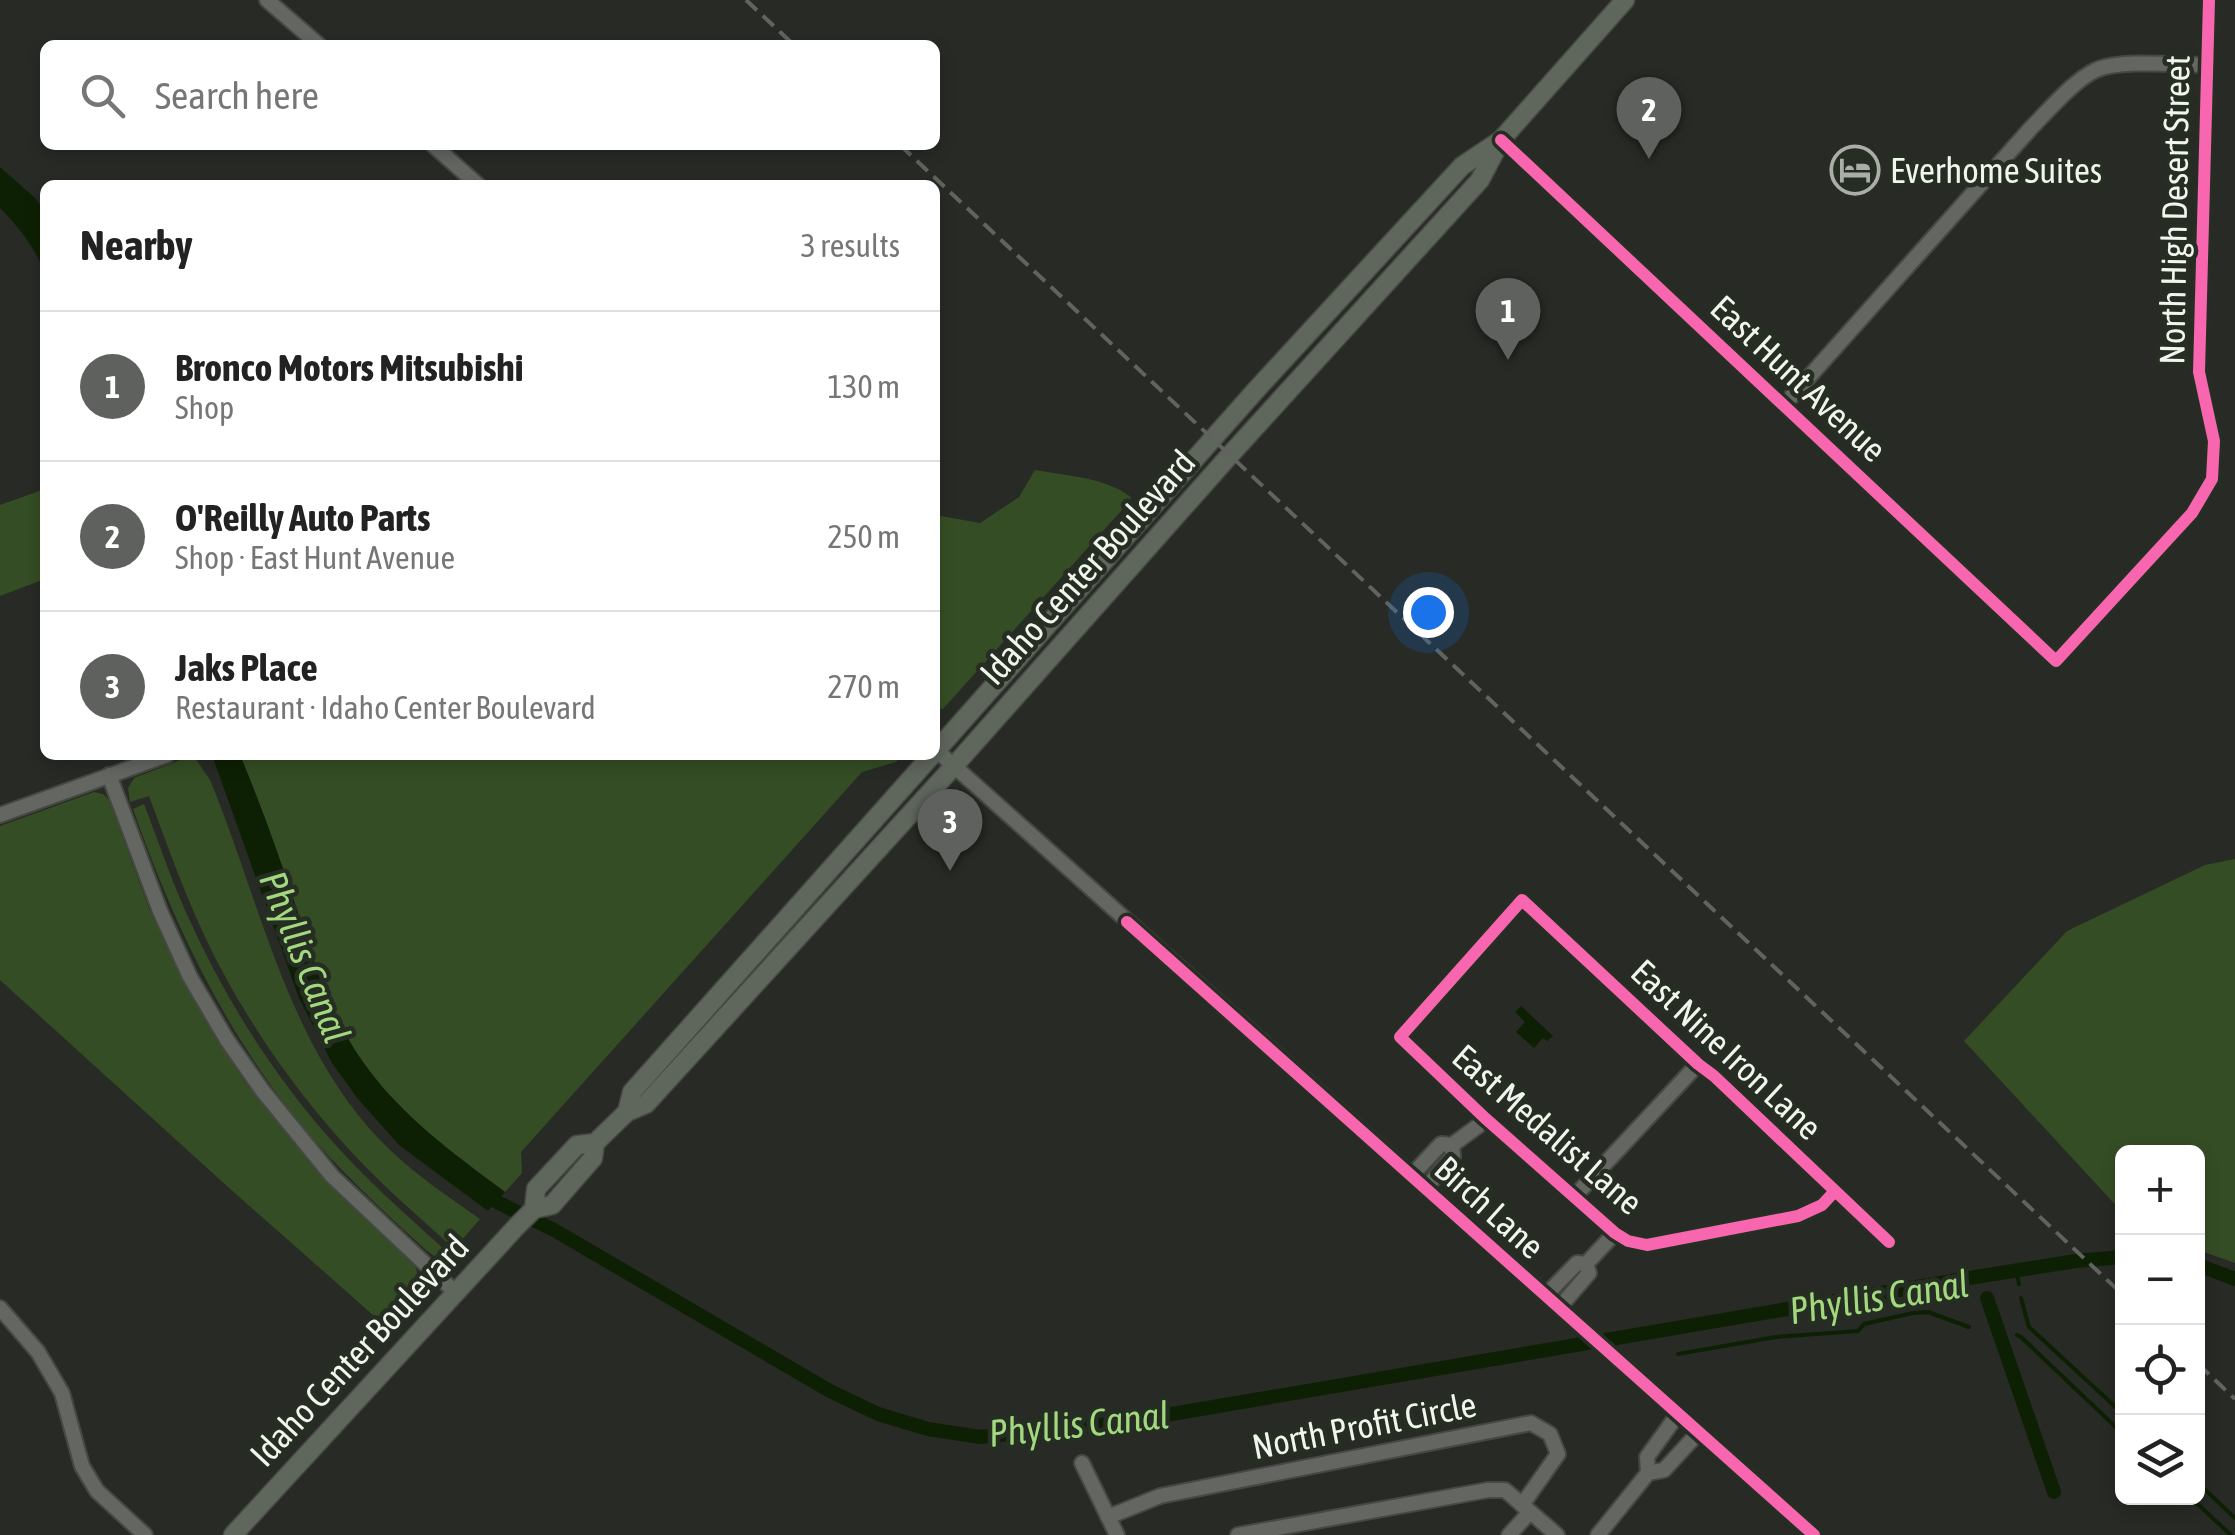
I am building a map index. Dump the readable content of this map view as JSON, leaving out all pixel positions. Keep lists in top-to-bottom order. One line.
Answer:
{"streets":{"main road":["Idaho Center Boulevard"],"street":["North High Desert Street","East Hunt Avenue","East Nine Iron Lane","East Medalist Lane","Birch Lane","North Profit Circle"]},"crossings":[["North High Desert Street","East Hunt Avenue"],["East Hunt Avenue","Idaho Center Boulevard"],["Idaho Center Boulevard","Birch Lane"],["East Nine Iron Lane","East Medalist Lane"]],"water":["Phyllis Canal"],"places":{"hotel":["Everhome Suites"]},"page":{"search":"Search here","pins":["2","1","3"],"heading":["Nearby","3 results"],"list":[{"mark":"1","name":"Bronco Motors Mitsubishi","note":"Shop","value":"130 m"},{"mark":"2","name":"O'Reilly Auto Parts","note":"Shop · East Hunt Avenue","value":"250 m"},{"mark":"3","name":"Jaks Place","note":"Restaurant · Idaho Center Boulevard","value":"270 m"}],"map_buttons":["+","−"]}}
